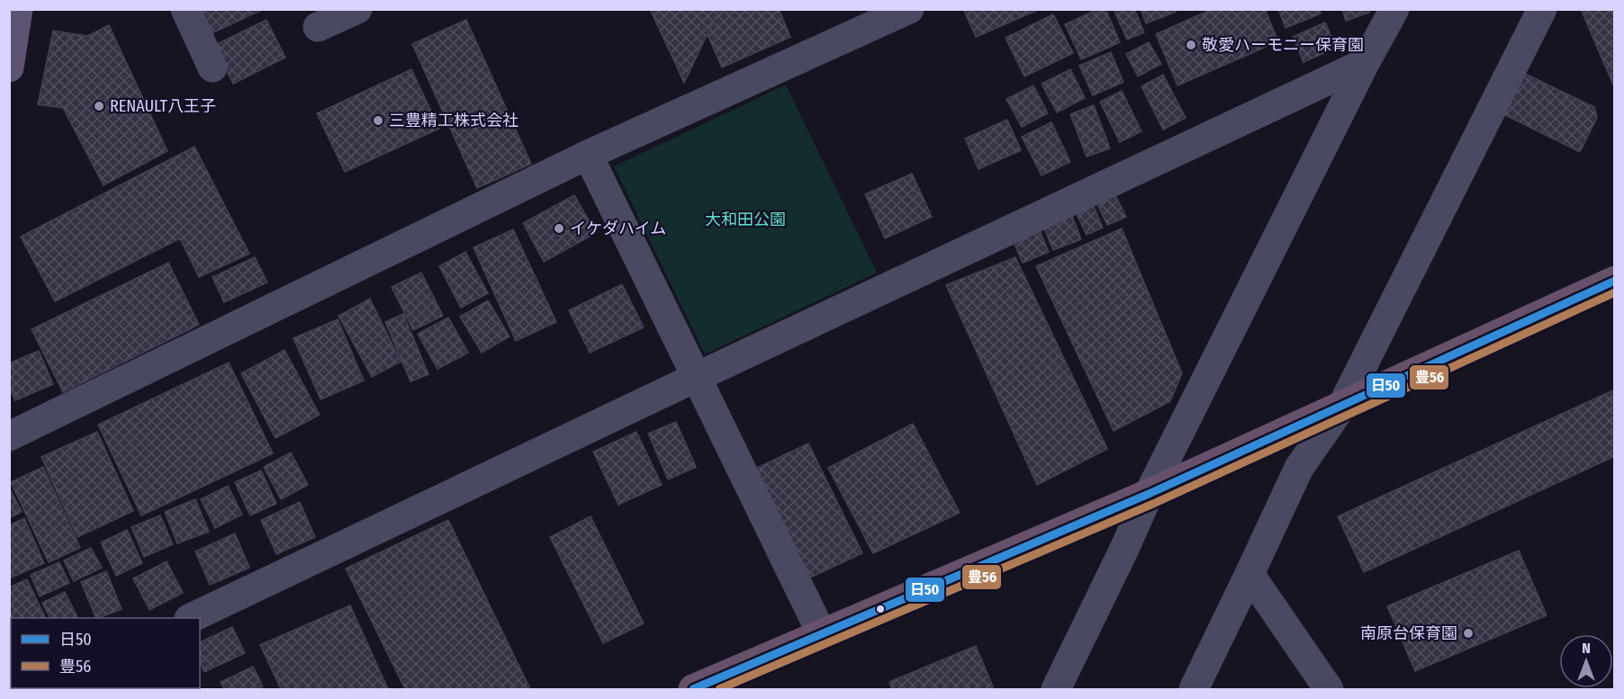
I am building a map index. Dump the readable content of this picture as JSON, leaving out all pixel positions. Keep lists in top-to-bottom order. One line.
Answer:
{"parks":["大和田公園"],"places":["敬愛ハーモニー保育園","RENAULT八王子","三豊精工株式会社","イケダハイム","南原台保育園"],"lines":["transit line 日50","transit line 豊56"],"legend":["日50","豊56"],"north":"top"}
